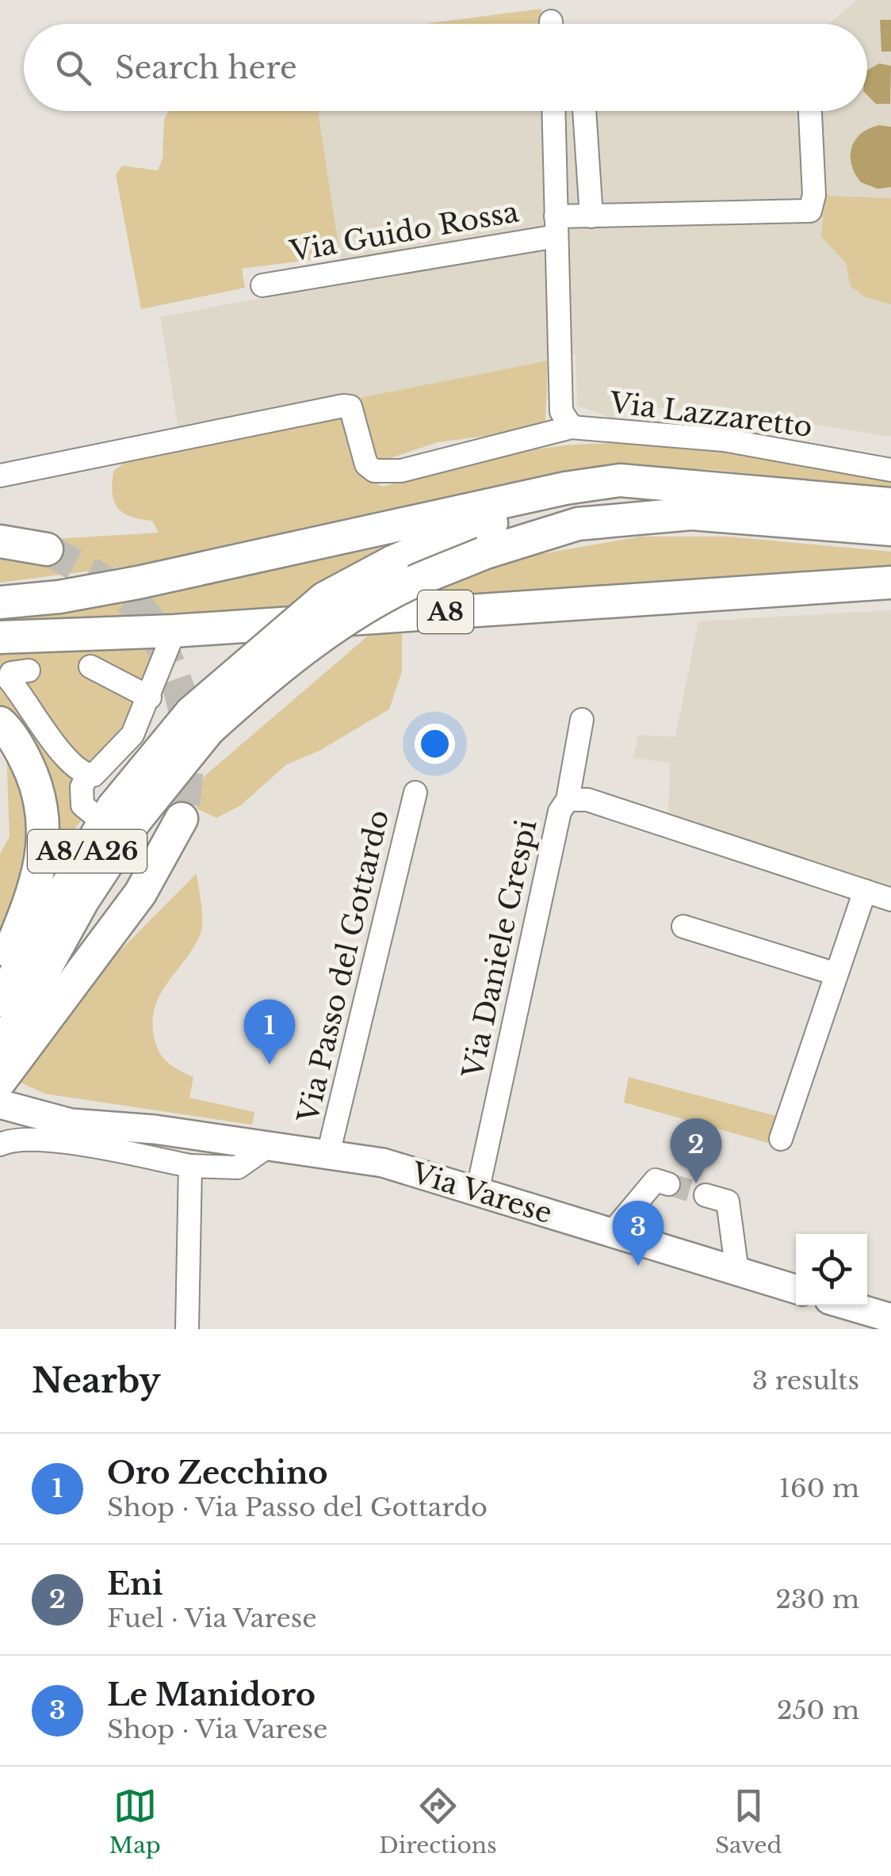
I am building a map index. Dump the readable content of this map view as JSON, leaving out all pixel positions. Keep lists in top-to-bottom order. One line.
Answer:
{"streets":{"highway":["A8","A8/A26"],"main road":["Via Varese"],"street":["Via Guido Rossa","Via Lazzaretto","Via Daniele Crespi","Via Passo del Gottardo"]},"crossings":[["Via Guido Rossa","Via Lazzaretto"],["Via Daniele Crespi","Via Varese"],["Via Passo del Gottardo","Via Varese"]],"page":{"search":"Search here","pins":["1","2","3"],"heading":["Nearby","3 results"],"list":[{"mark":"1","name":"Oro Zecchino","note":"Shop · Via Passo del Gottardo","value":"160 m"},{"mark":"2","name":"Eni","note":"Fuel · Via Varese","value":"230 m"},{"mark":"3","name":"Le Manidoro","note":"Shop · Via Varese","value":"250 m"}],"nav":["Map","Directions","Saved"]}}
